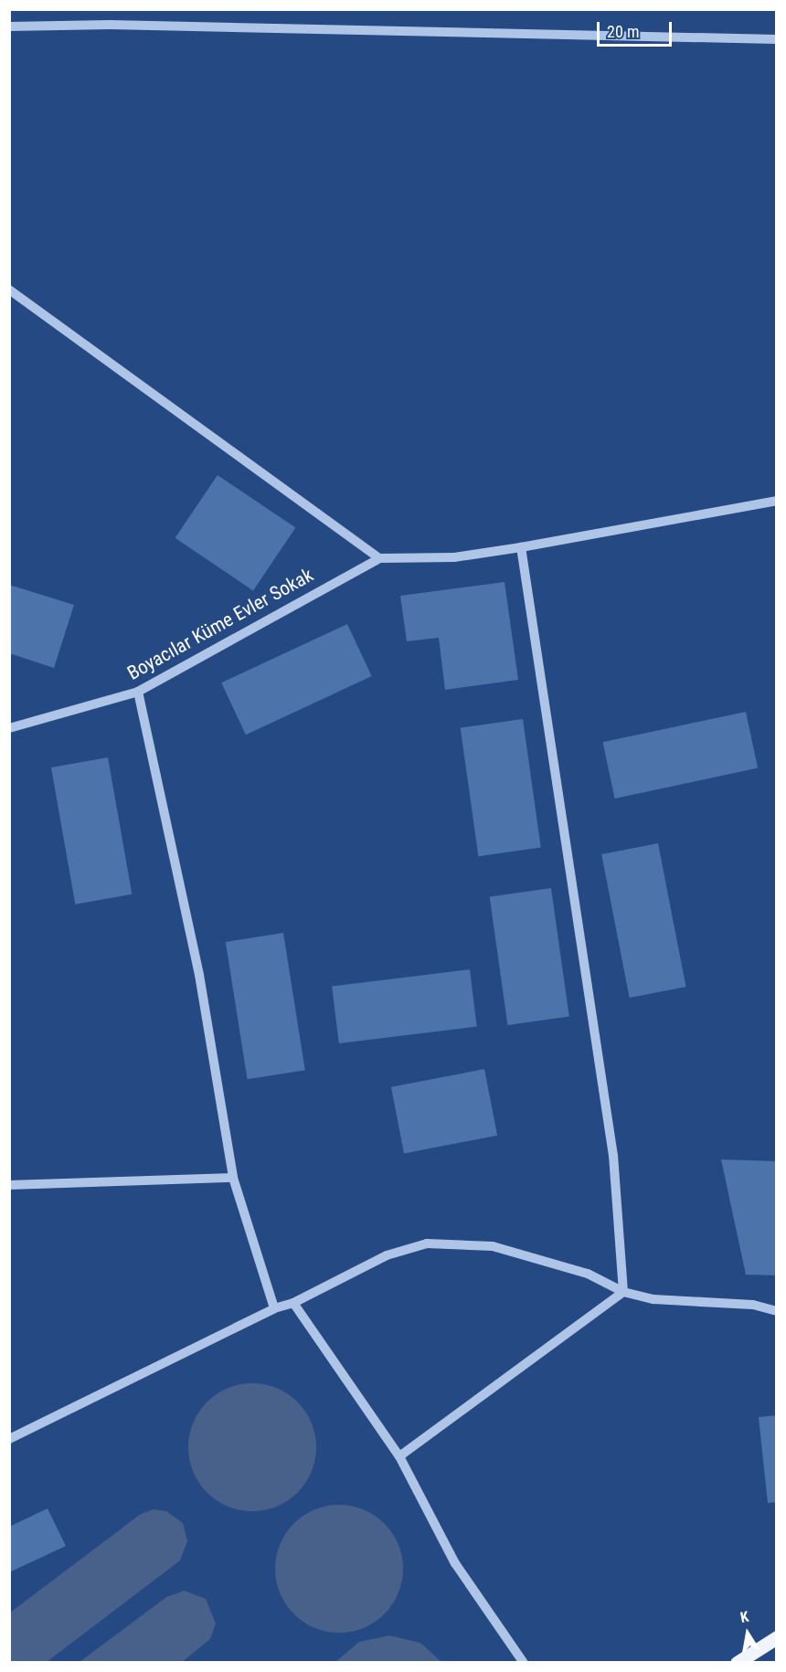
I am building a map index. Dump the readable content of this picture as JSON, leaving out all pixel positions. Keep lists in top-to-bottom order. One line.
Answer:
{"streets":{"street":["Boyacılar Küme Evler Sokak"]},"scale_bar":"20 m","north":"top"}
